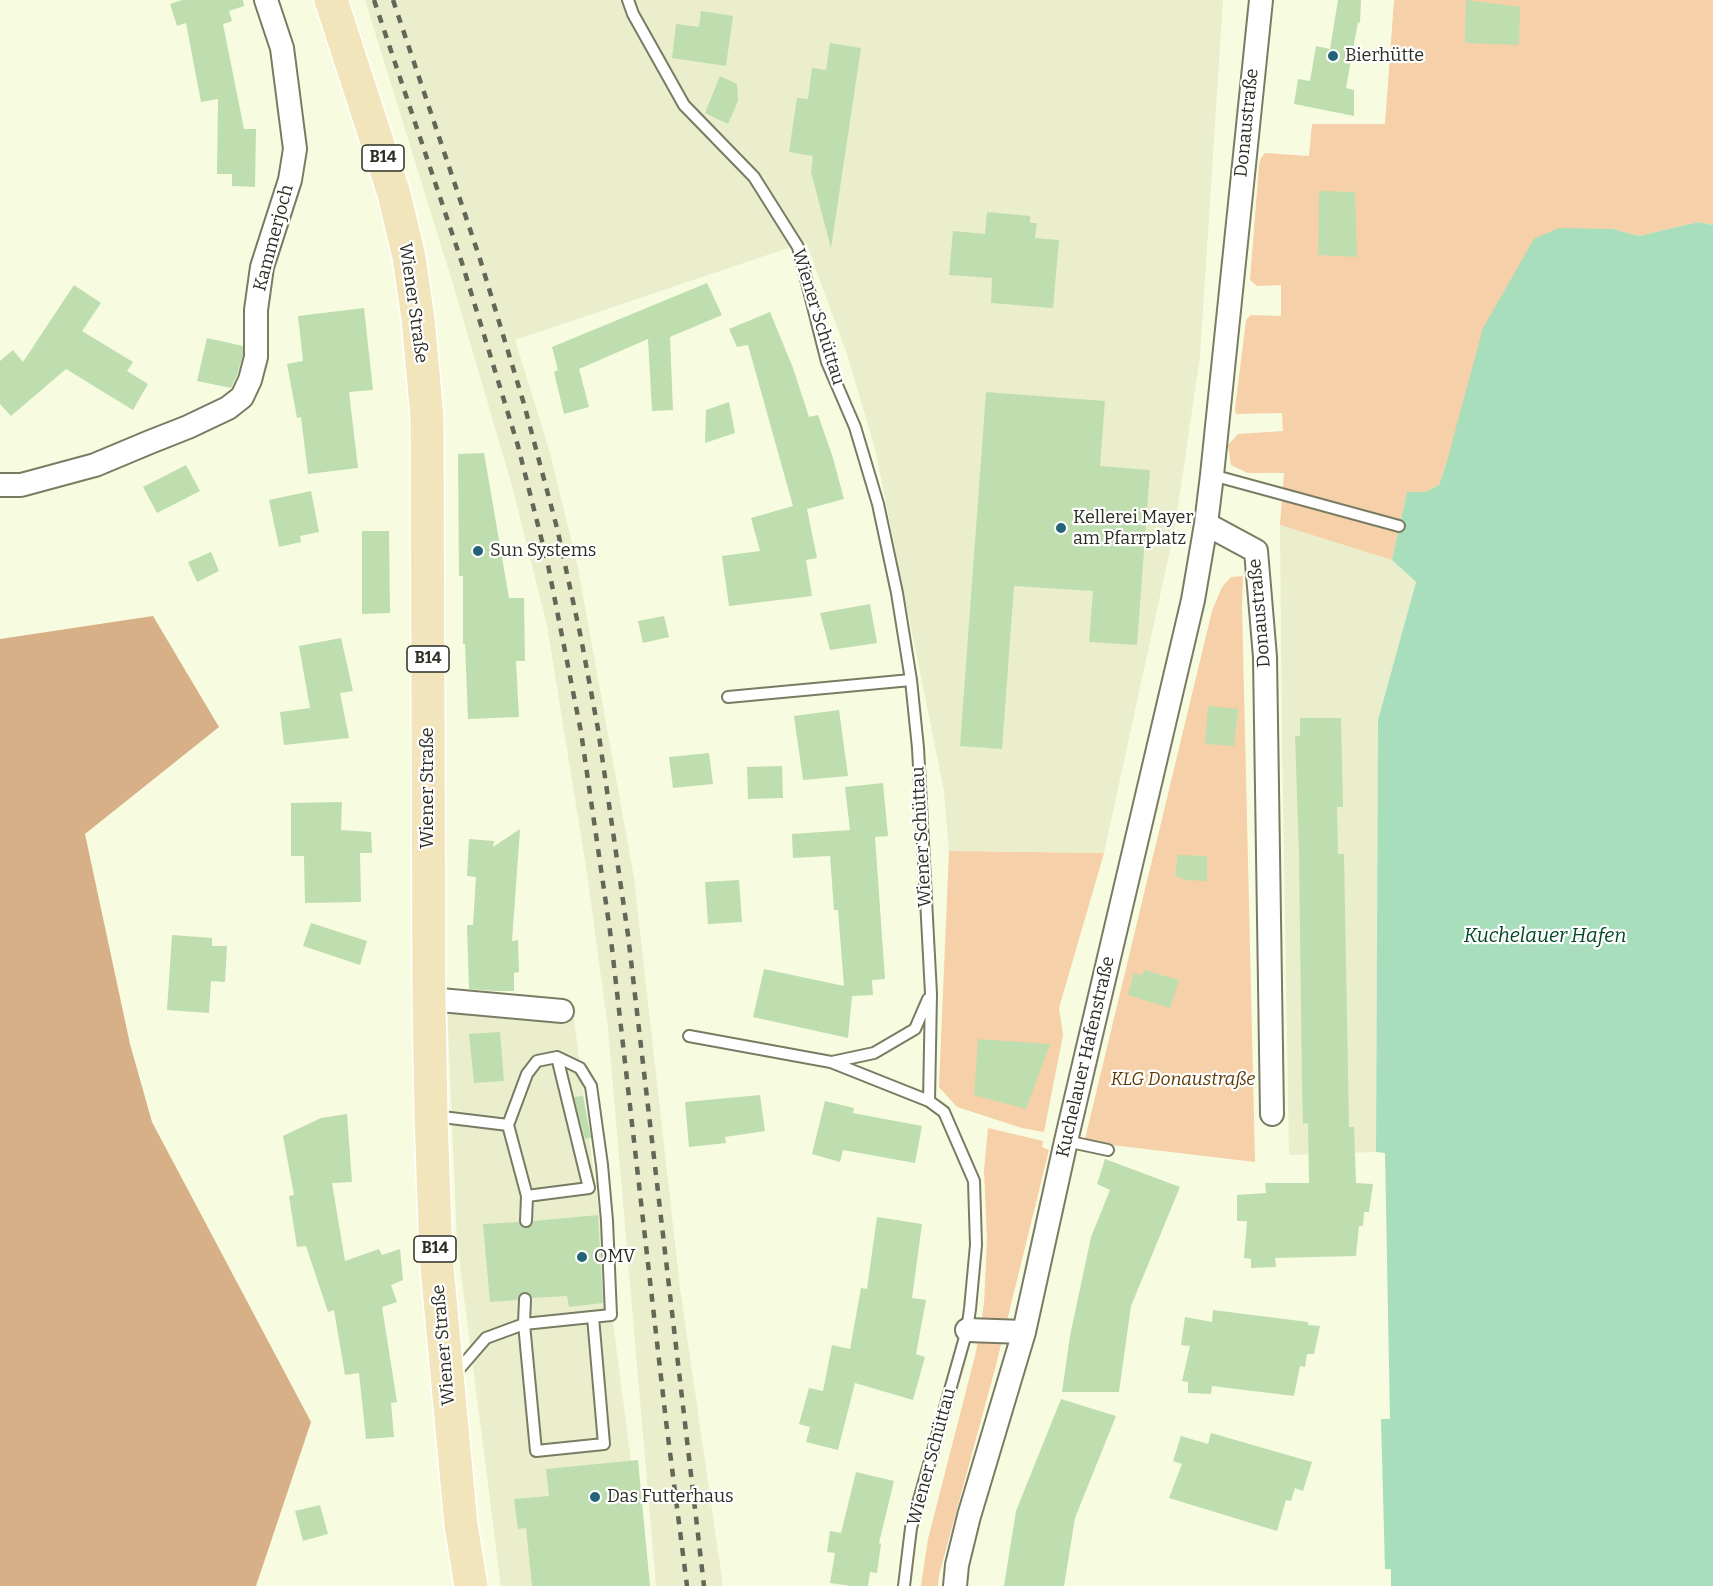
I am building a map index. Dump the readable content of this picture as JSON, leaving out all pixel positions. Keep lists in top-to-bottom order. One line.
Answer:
{"streets":{"main road":["B14","Wiener Straße"],"street":["Donaustraße","Kammerjoch","Kuchelauer Hafenstraße"],"lane":["Wiener Schüttau"]},"crossings":[["Donaustraße","Kuchelauer Hafenstraße"]],"water":["Kuchelauer Hafen"],"parks":["KLG Donaustraße"],"places":["Bierhütte","Kellerei Mayer am Pfarrplatz","Sun Systems","OMV","Das Futterhaus"]}
